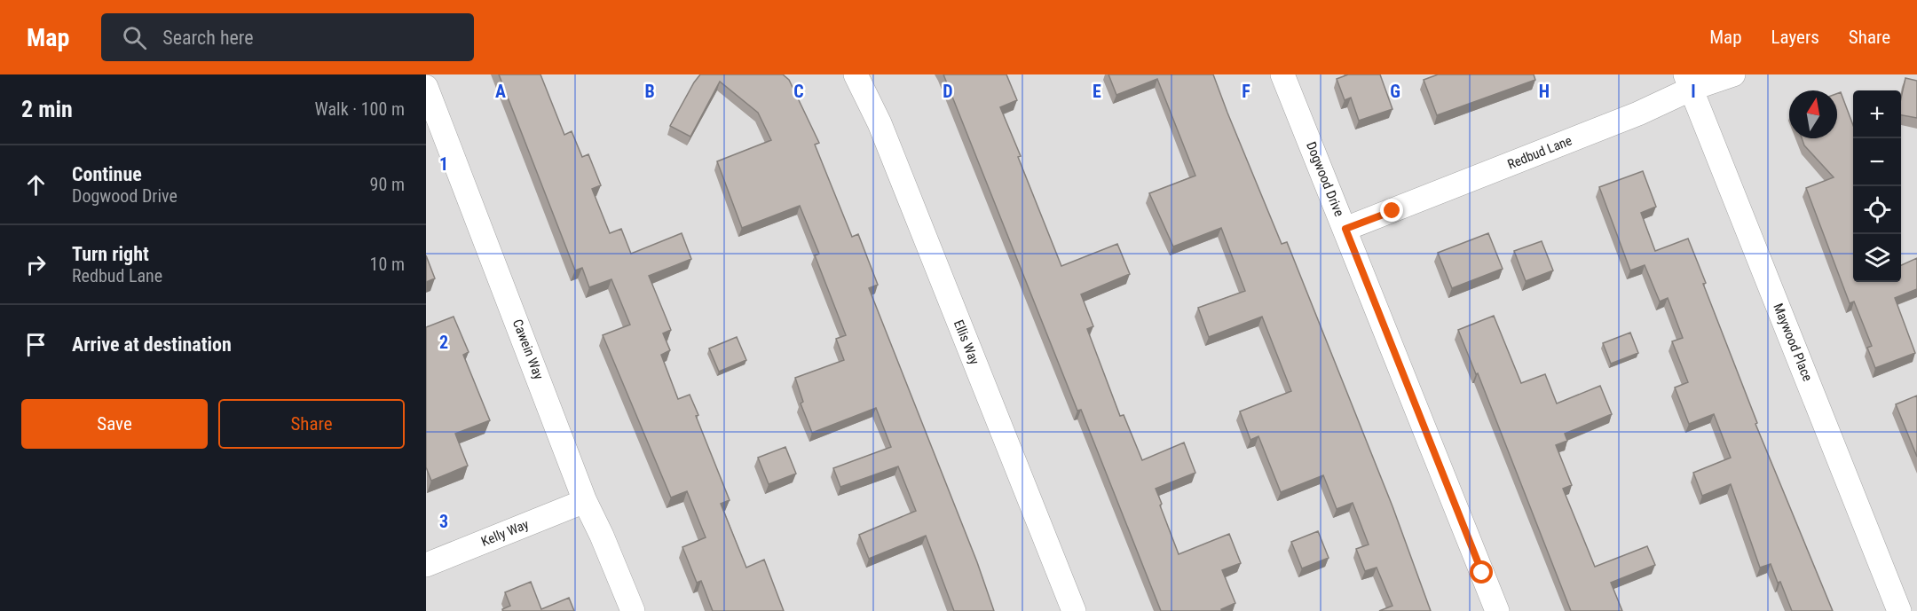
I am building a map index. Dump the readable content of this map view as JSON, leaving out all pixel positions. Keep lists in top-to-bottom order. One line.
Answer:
{"streets":{"street":["Redbud Lane","Dogwood Drive","Ellis Way","Maywood Place","Cawein Way","Kelly Way"]},"crossings":[["Redbud Lane","Dogwood Drive"],["Redbud Lane","Maywood Place"],["Cawein Way","Kelly Way"]],"north":"top","page":{"header":"Map","search":"Search here","nav":["Map","Layers","Share"],"heading":["2 min","Walk · 100 m"],"map_buttons":["+","−"],"list":[["Continue","Dogwood Drive","90 m"],["Turn right","Redbud Lane","10 m"],"Arrive at destination"],"buttons":["Save","Share"]},"grid":{"columns":["A","B","C","D","E","F","G","H","I"],"rows":["1","2","3"]}}
